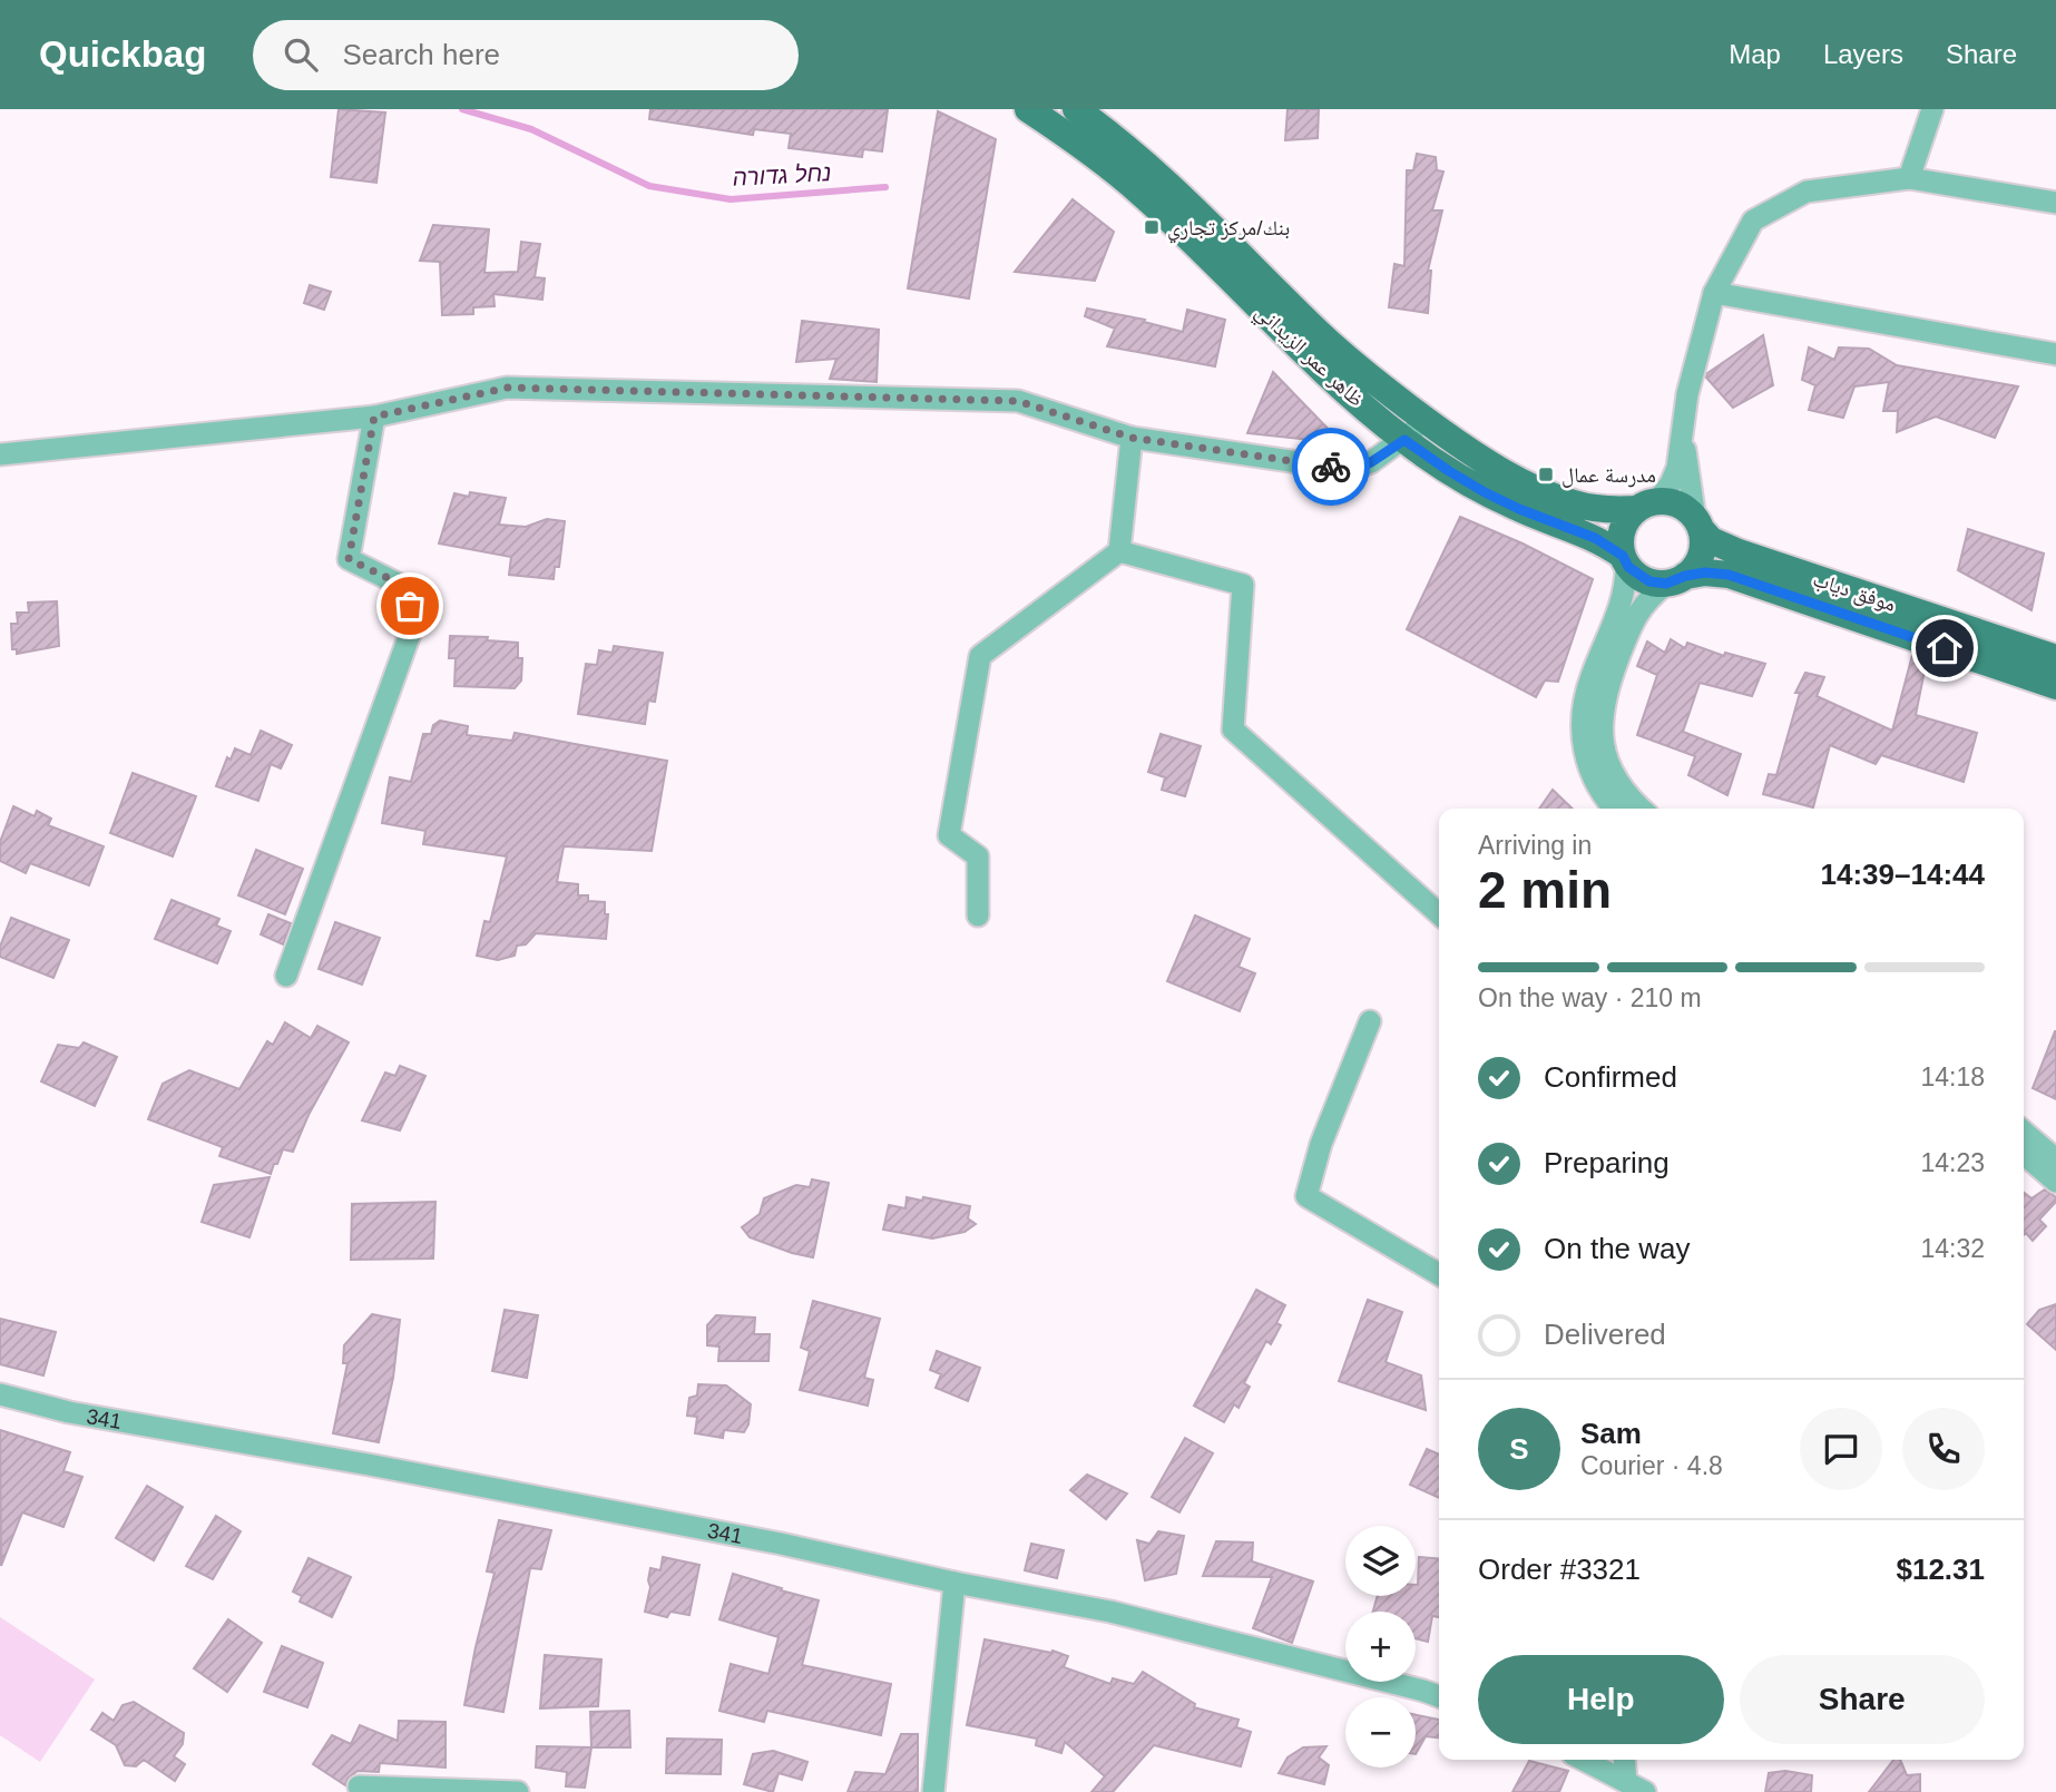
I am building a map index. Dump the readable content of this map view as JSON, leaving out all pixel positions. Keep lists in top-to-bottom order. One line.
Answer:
{"streets":{"main road":["ظاهر عمر الزيداني","موفق دياب"],"street":["341"]},"crossings":[["ظاهر عمر الزيداني","موفق دياب"]],"water":["נחל גדורה"],"places":{"transit":["بنك/مركز تجاري","مدرسة عمال"]},"page":{"header":"Quickbag","search":"Search here","nav":["Map","Layers","Share"],"heading":["2 min","Arriving in","14:39–14:44"],"panel":["Sam","Courier · 4.8","Order #3321","$12.31"],"bar":"On the way · 210 m","list":[["Confirmed","14:18"],["Preparing","14:23"],["On the way","14:32"],"Delivered"],"round":"S","map_buttons":["+","−"],"buttons":["Help","Share"]}}
